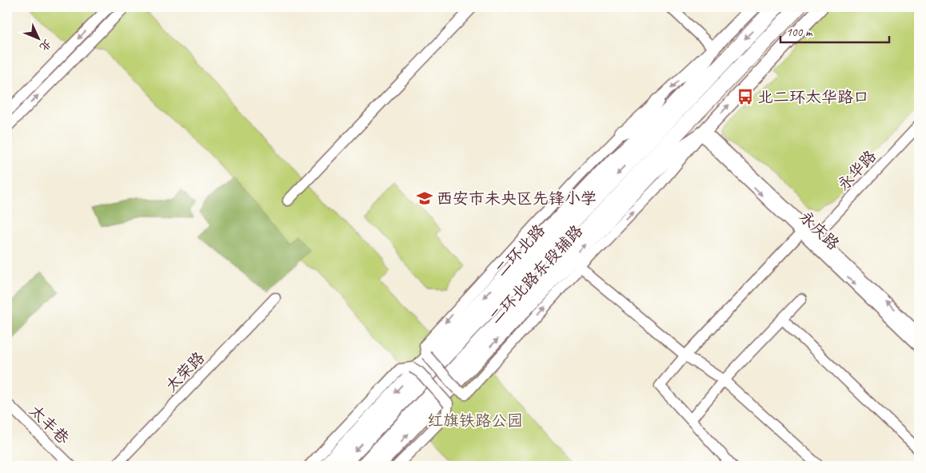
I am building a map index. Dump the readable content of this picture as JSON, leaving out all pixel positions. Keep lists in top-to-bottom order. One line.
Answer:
{"streets":{"highway":["二环北路"],"main road":["二环北路东段辅路"],"street":["永华路","永庆路","太荣路","太丰巷"]},"crossings":[["永华路","永庆路"],["永庆路","二环北路东段辅路"]],"parks":["红旗铁路公园"],"places":{"bus stop":["北二环太华路口"],"school or university":["西安市未央区先锋小学"]},"scale_bar":"100 m","north":"bottom right"}
